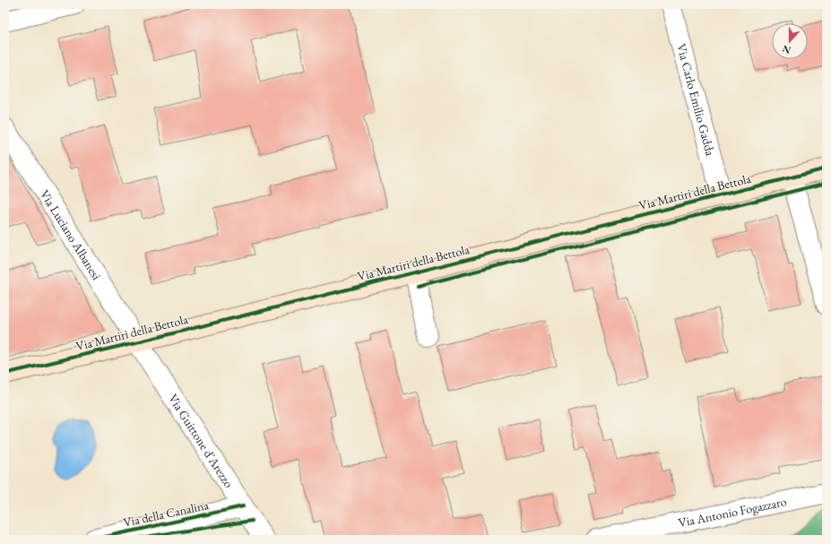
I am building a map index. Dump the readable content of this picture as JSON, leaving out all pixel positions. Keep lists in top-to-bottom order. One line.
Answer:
{"streets":{"main road":["Via Martiri della Bettola"],"street":["Via Carlo Emilio Gadda","Via Luciano Albanesi","Via Guittone d'Arezzo","Via Antonio Fogazzaro","Via della Canalina"]},"crossings":[["Via Carlo Emilio Gadda","Via Martiri della Bettola"],["Via Martiri della Bettola","Via Luciano Albanesi"],["Via Martiri della Bettola","Via Guittone d'Arezzo"],["Via Luciano Albanesi","Via Guittone d'Arezzo"],["Via Guittone d'Arezzo","Via della Canalina"]],"north":"bottom"}
